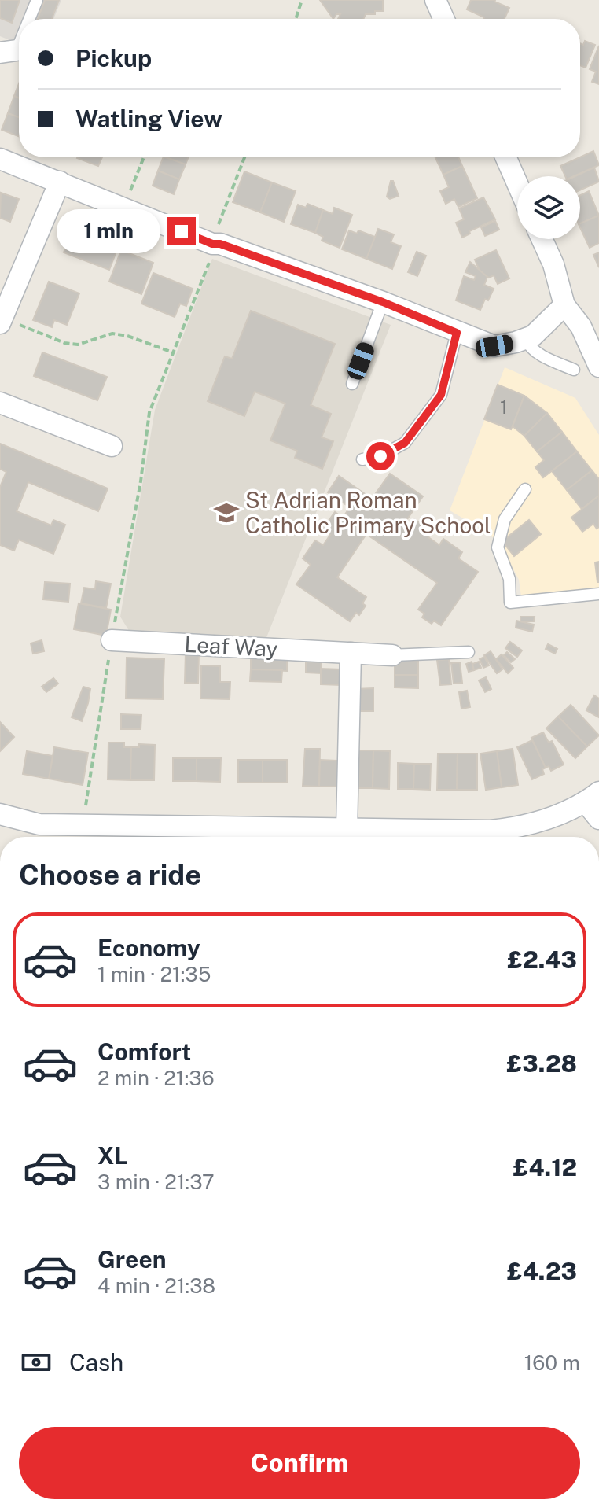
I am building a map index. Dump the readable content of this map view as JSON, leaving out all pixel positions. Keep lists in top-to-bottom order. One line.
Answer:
{"streets":{"street":["Leaf Way"]},"places":{"school or university":["St Adrian Roman Catholic Primary School"]},"house_numbers":["1"],"page":{"banner":["Pickup","Watling View"],"bubble":"1 min","heading":"Choose a ride","list":[{"name":"Economy","note":"1 min · 21:35","value":"£2.43"},{"name":"Comfort","note":"2 min · 21:36","value":"£3.28"},{"name":"XL","note":"3 min · 21:37","value":"£4.12"},{"name":"Green","note":"4 min · 21:38","value":"£4.23"}],"pay":["Cash","160 m"],"buttons":"Confirm"}}
